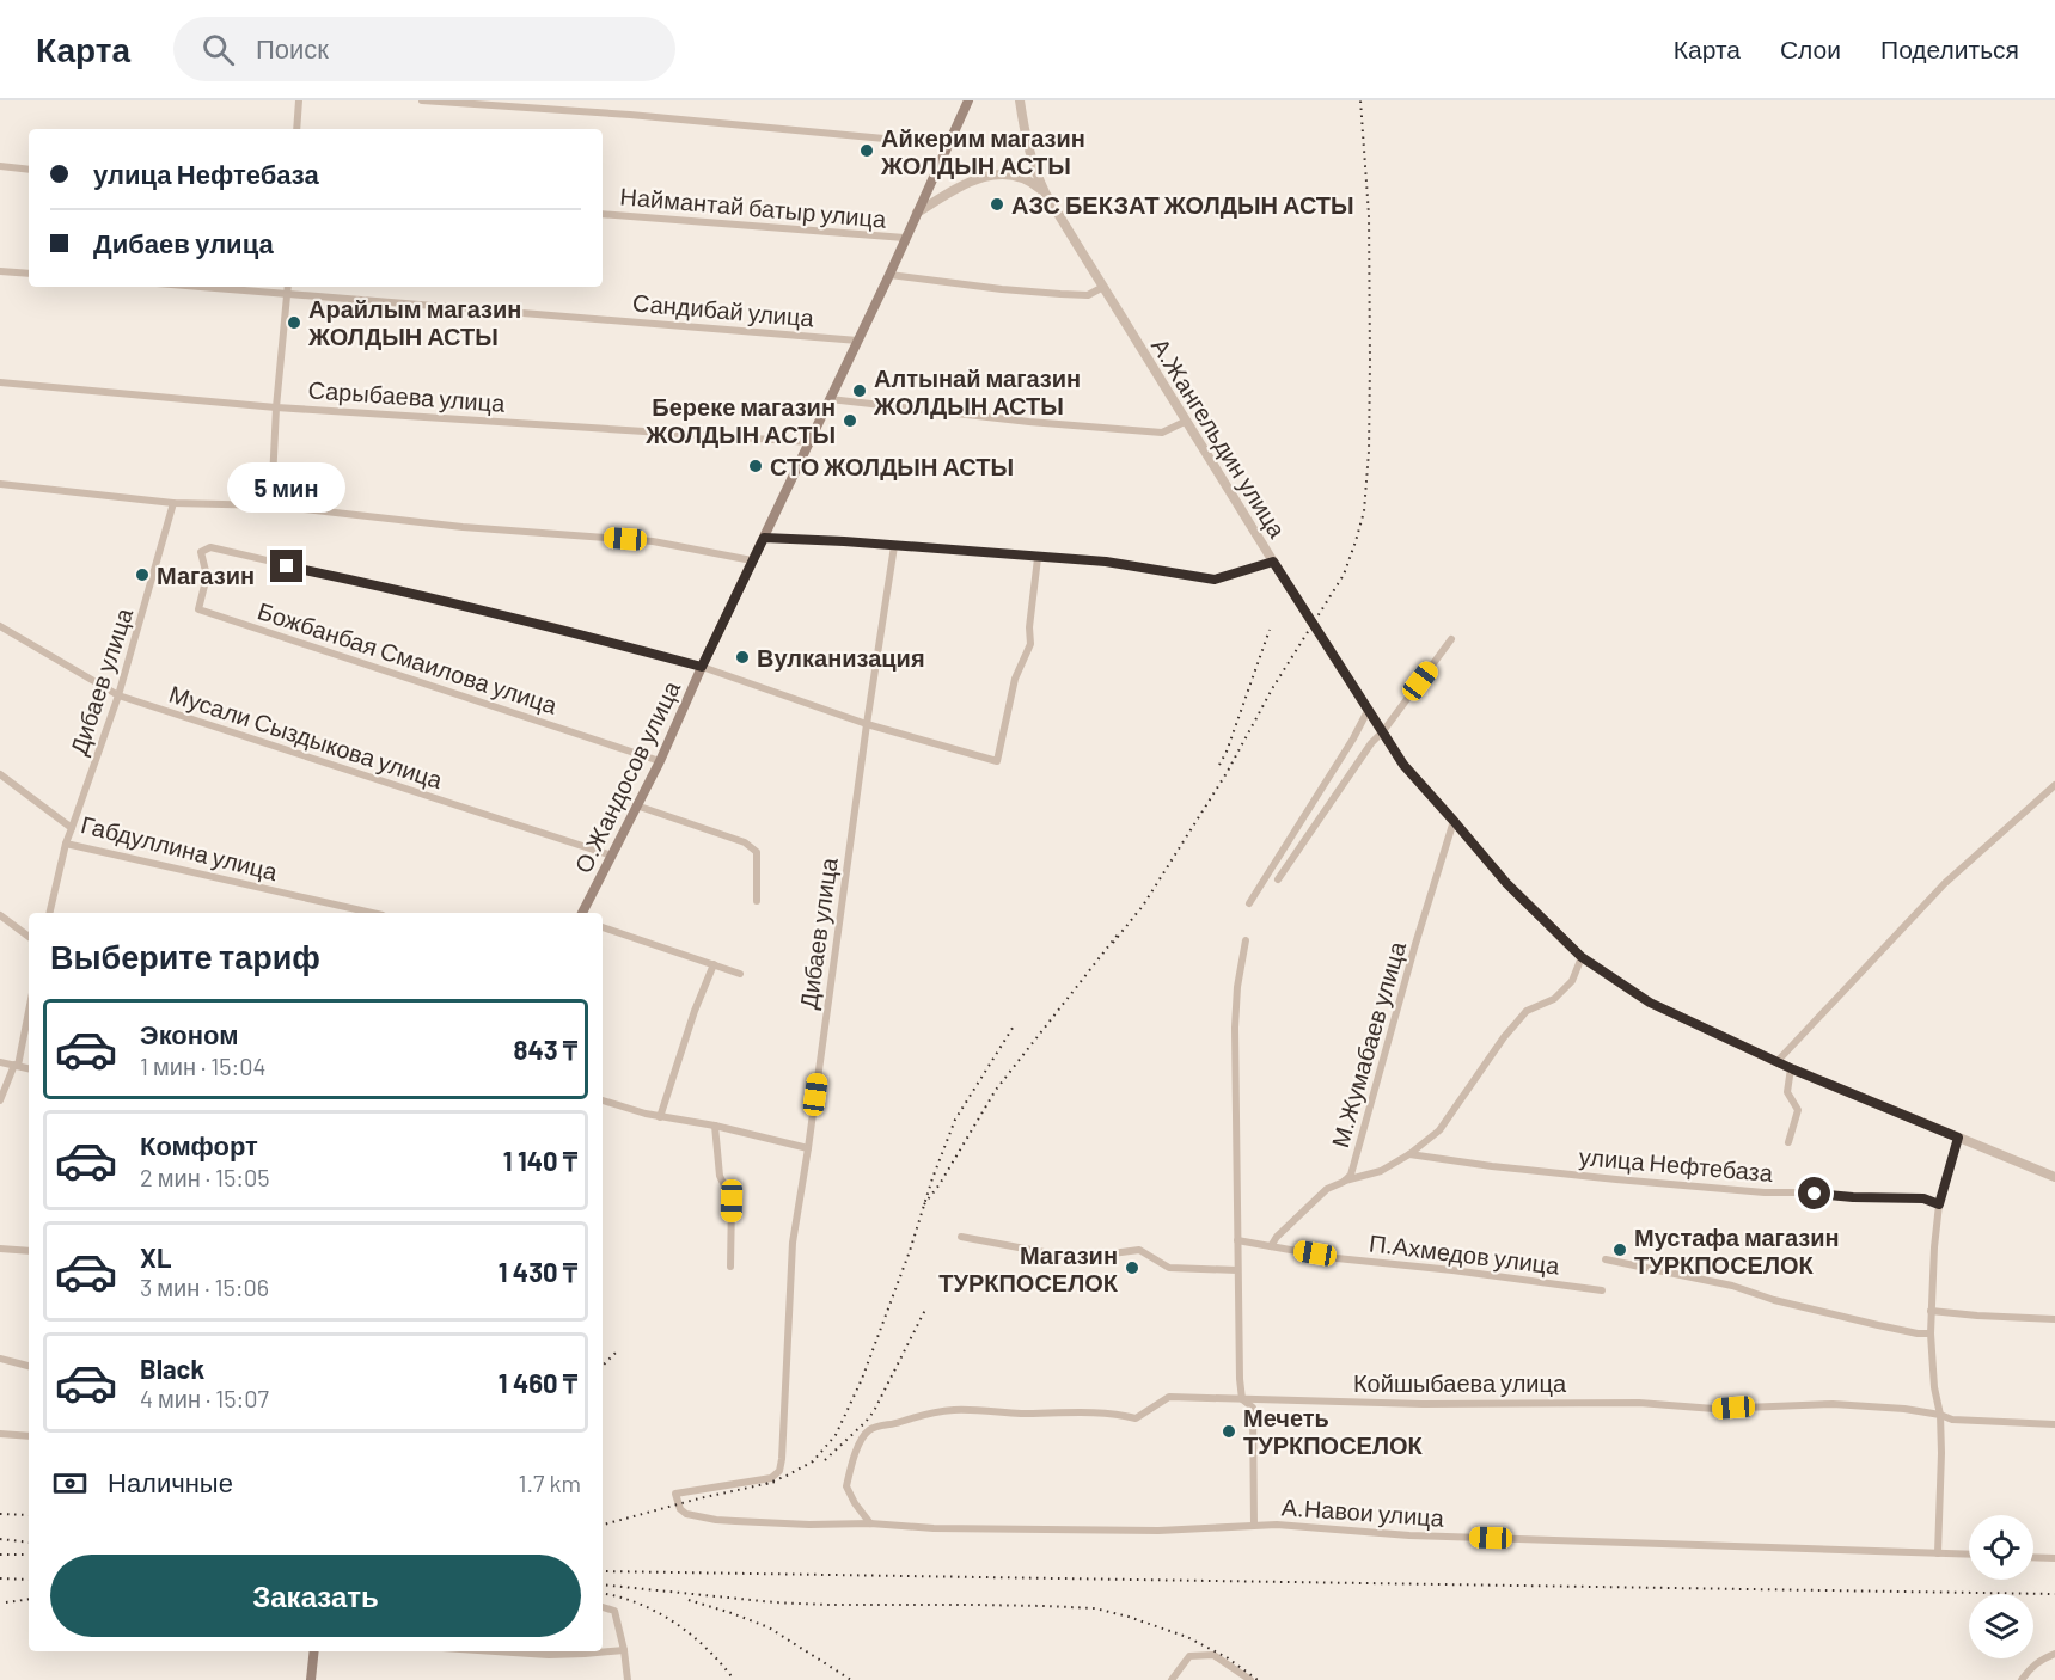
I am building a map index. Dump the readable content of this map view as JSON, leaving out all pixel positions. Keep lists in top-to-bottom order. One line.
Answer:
{"streets":{"main road":["О.Жандосов улица"],"street":["Наймантай батыр улица","Сандибай улица","Сарыбаева улица","А.Жангельдин улица","Божбанбая Смаилова улица","Дибаев улица","Мусали Сыздыкова улица","Габдуллина улица","М.Жумабаев улица","улица Нефтебаза","П.Ахмедов улица","Койшыбаева улица","А.Навои улица"]},"crossings":[["Наймантай батыр улица","О.Жандосов улица"],["Сандибай улица","О.Жандосов улица"],["Сарыбаева улица","О.Жандосов улица"],["А.Жангельдин улица","М.Жумабаев улица"],["А.Жангельдин улица","улица Нефтебаза"],["Божбанбая Смаилова улица","О.Жандосов улица"],["Дибаев улица","Мусали Сыздыкова улица"],["Дибаев улица","Габдуллина улица"],["Дибаев улица","А.Навои улица"],["Мусали Сыздыкова улица","О.Жандосов улица"],["М.Жумабаев улица","П.Ахмедов улица"],["Койшыбаева улица","А.Навои улица"]],"places":["Айкерим магазин ЖОЛДЫН АСТЫ","АЗС БЕКЗАТ ЖОЛДЫН АСТЫ","Арайлым магазин ЖОЛДЫН АСТЫ","Алтынай магазин ЖОЛДЫН АСТЫ","Береке магазин ЖОЛДЫН АСТЫ","СТО ЖОЛДЫН АСТЫ","Магазин","Вулканизация","Мустафа магазин ТУРКПОСЕЛОК","Магазин ТУРКПОСЕЛОК","Мечеть ТУРКПОСЕЛОК"],"page":{"header":"Карта","search":"Поиск","nav":["Карта","Слои","Поделиться"],"banner":["улица Нефтебаза","Дибаев улица"],"bubble":"5 мин","heading":"Выберите тариф","list":[{"name":"Эконом","note":"1 мин · 15:04","value":"843 ₸"},{"name":"Комфорт","note":"2 мин · 15:05","value":"1 140 ₸"},{"name":"XL","note":"3 мин · 15:06","value":"1 430 ₸"},{"name":"Black","note":"4 мин · 15:07","value":"1 460 ₸"}],"pay":["Наличные","1.7 km"],"buttons":"Заказать"}}
